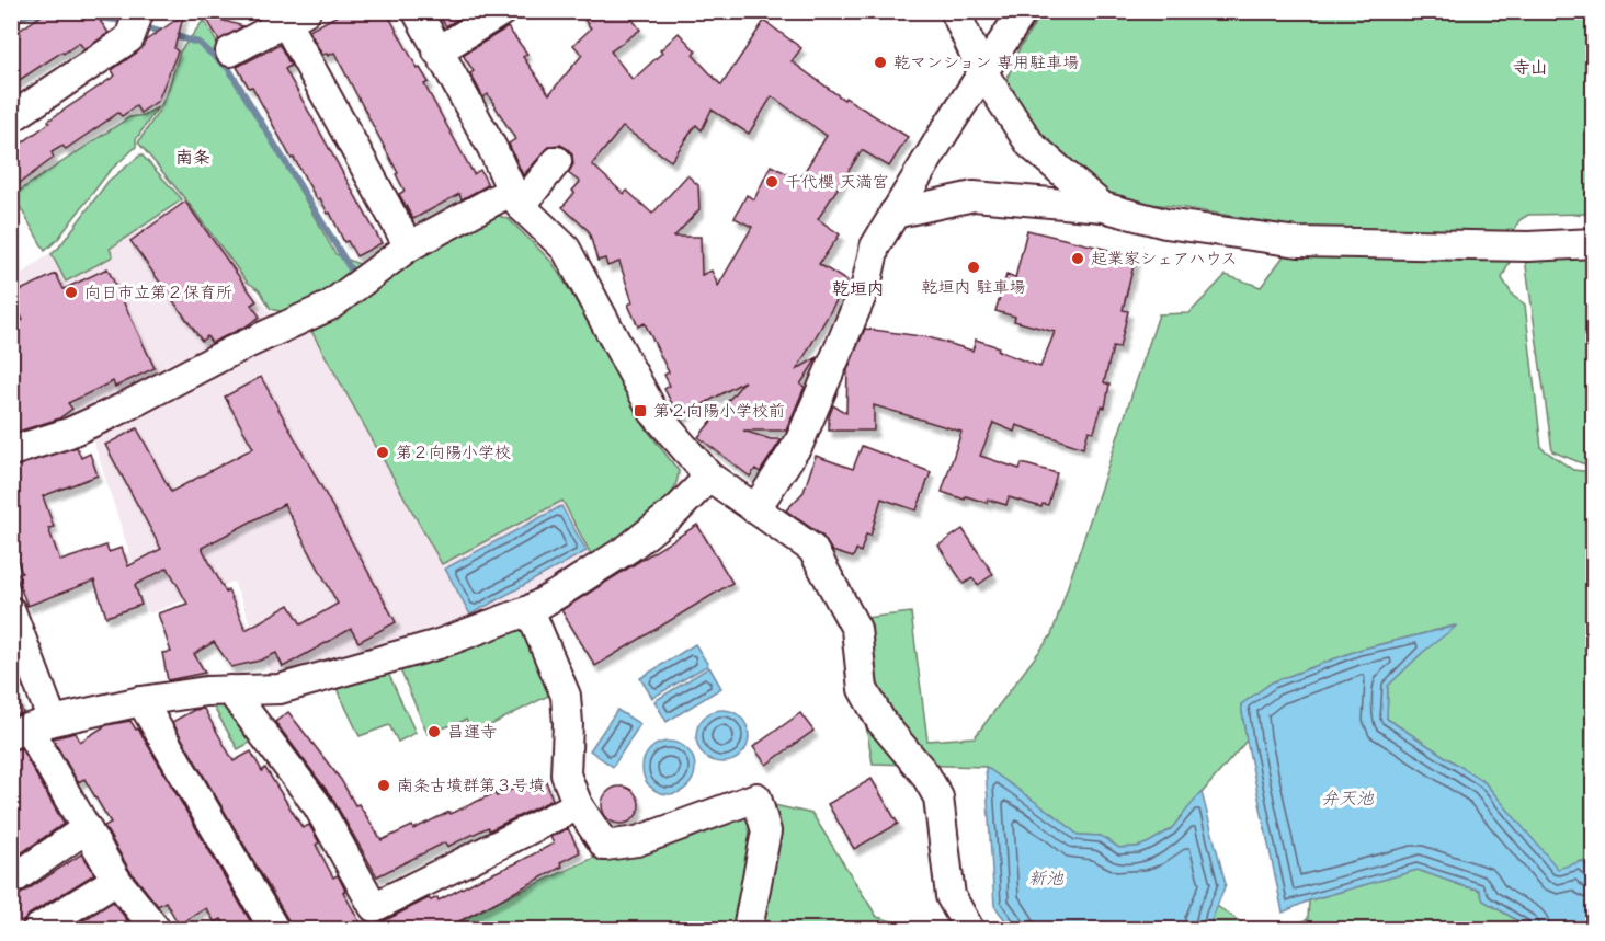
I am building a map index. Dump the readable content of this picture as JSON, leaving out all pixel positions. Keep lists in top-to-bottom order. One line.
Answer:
{"districts":["寺山","南条","乾垣内"],"water":["弁天池","新池"],"places":{"other":["乾マンション 専用駐車場","千代櫻 天満宮","起業家シェアハウス","乾垣内 駐車場","向日市立第２保育所","第２向陽小学校","昌運寺","南条古墳群第３号墳"],"transit":["第２向陽小学校前"]}}
